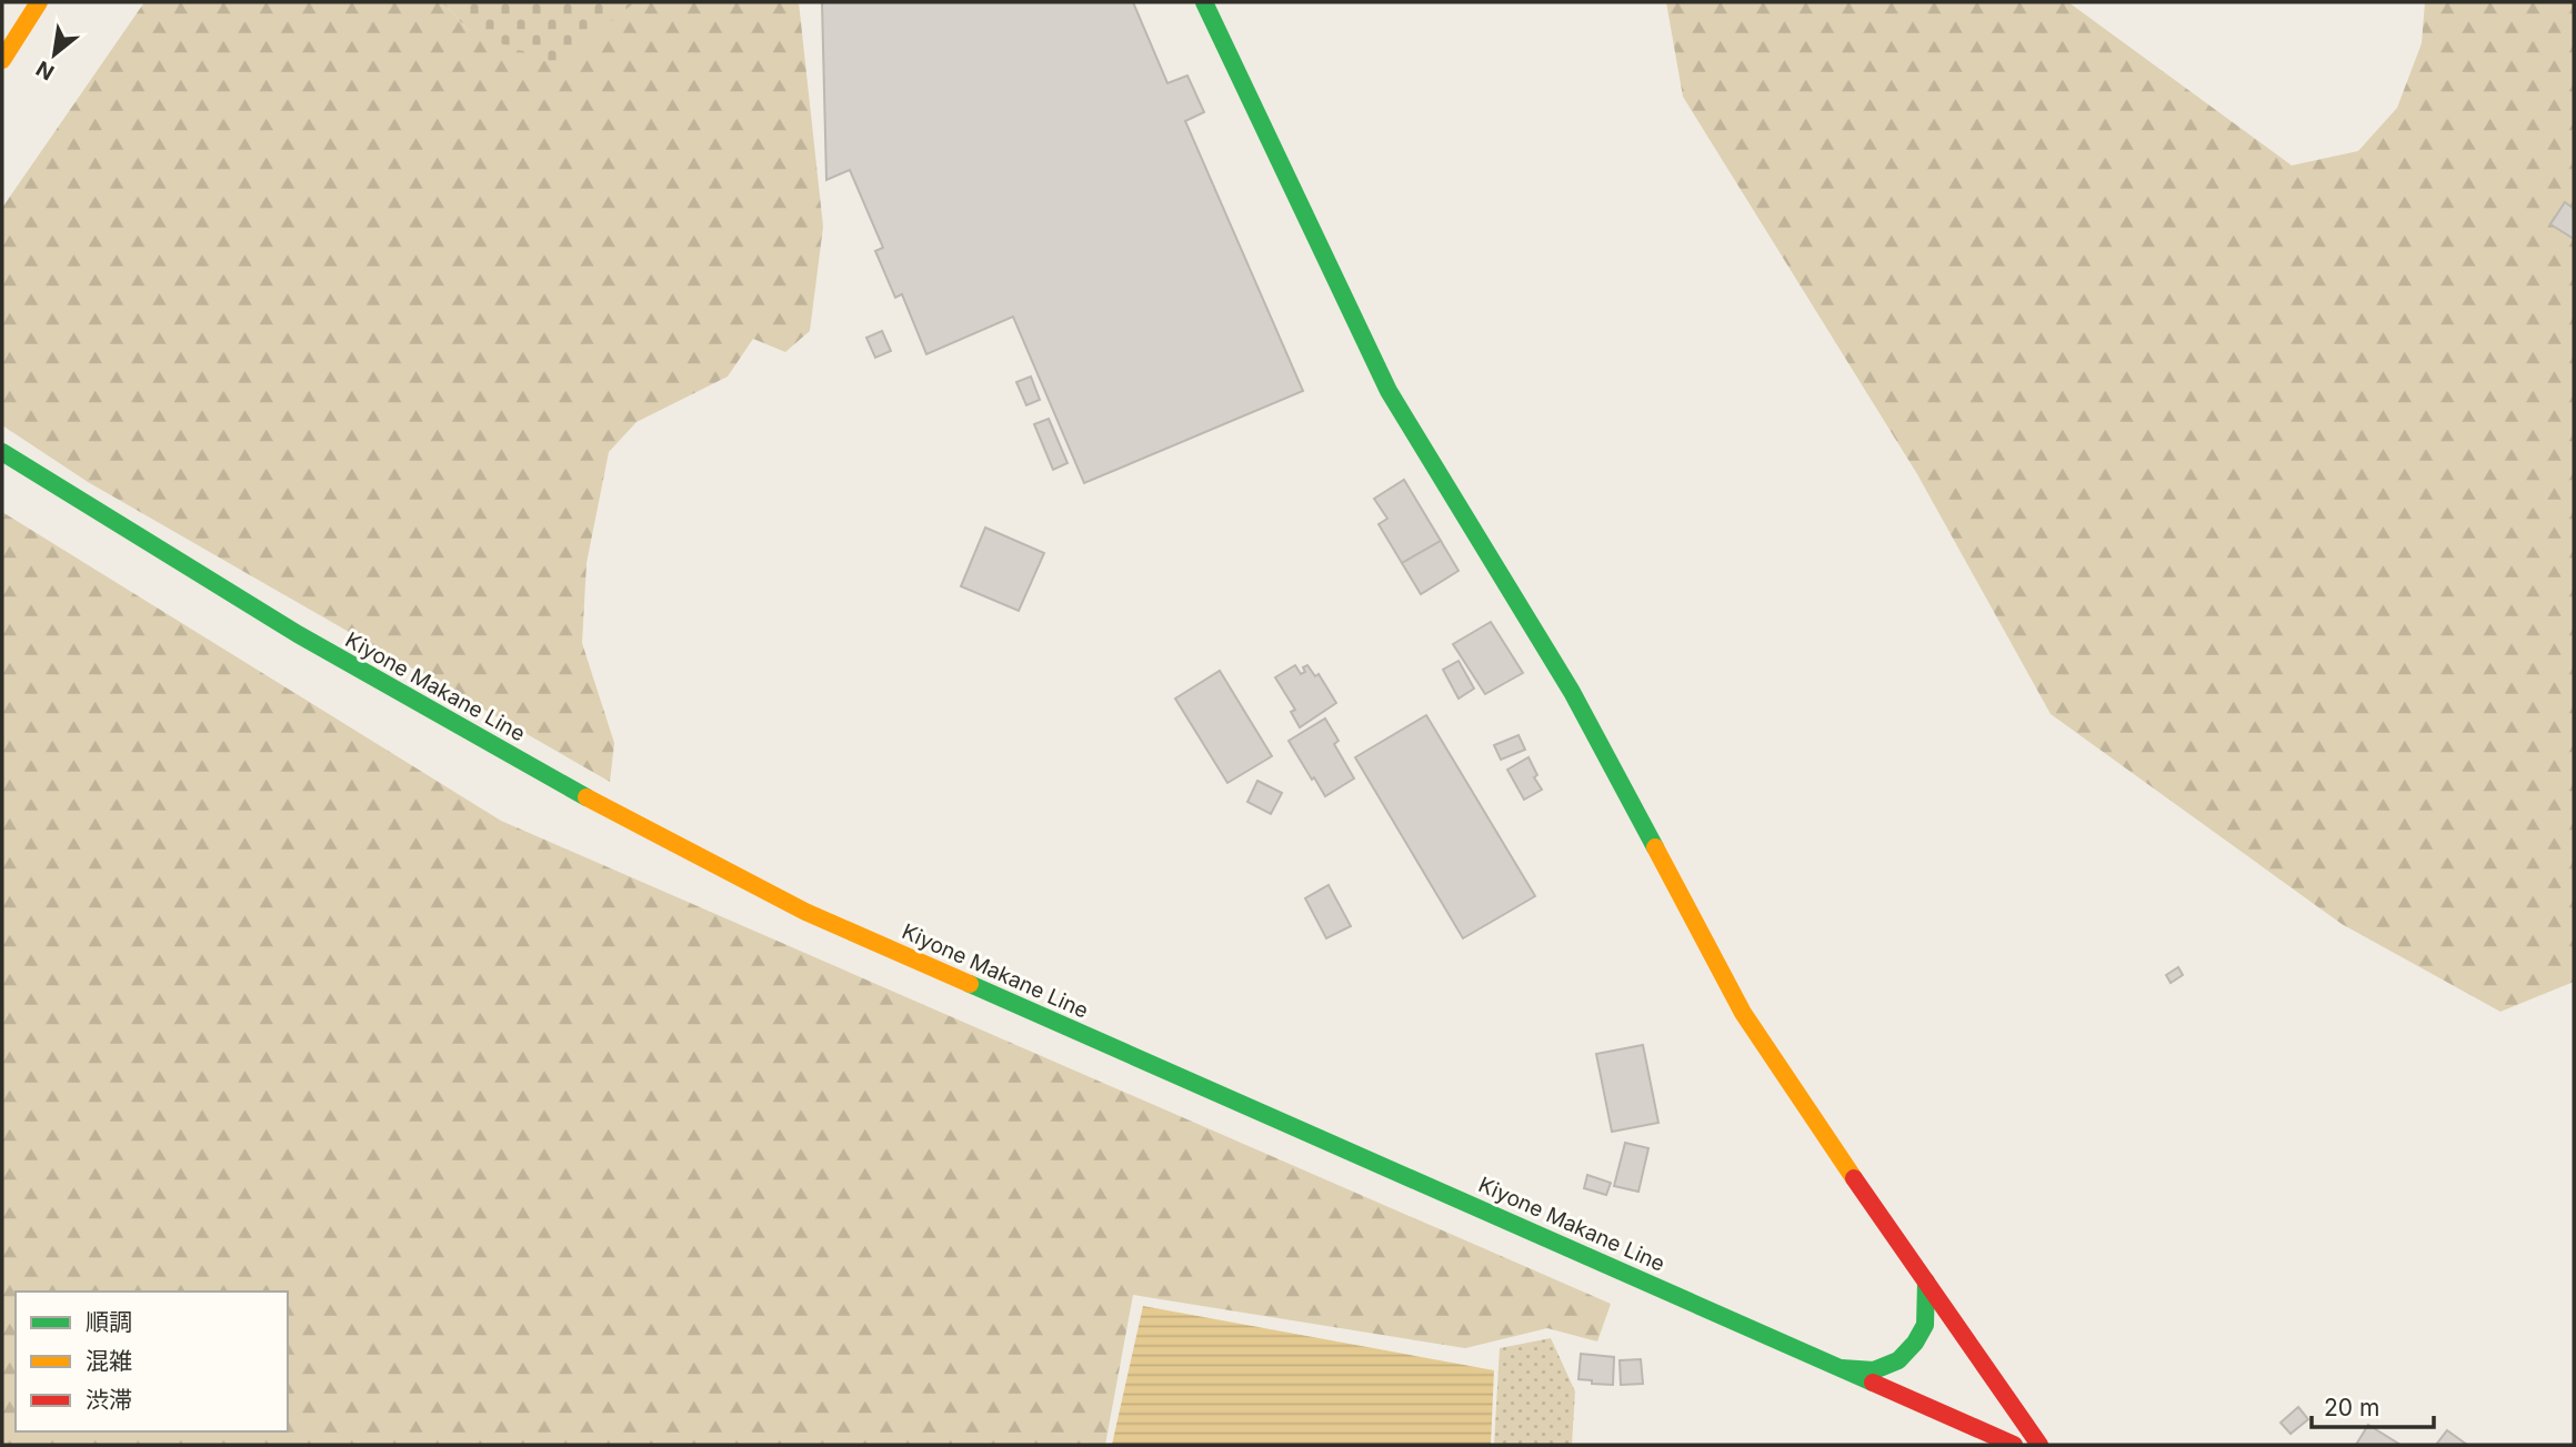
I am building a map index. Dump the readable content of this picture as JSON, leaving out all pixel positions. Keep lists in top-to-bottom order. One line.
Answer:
{"streets":{"main road":["Kiyone Makane Line"]},"legend":["順調","混雑","渋滞"],"scale_bar":"20 m","north":"bottom left"}
